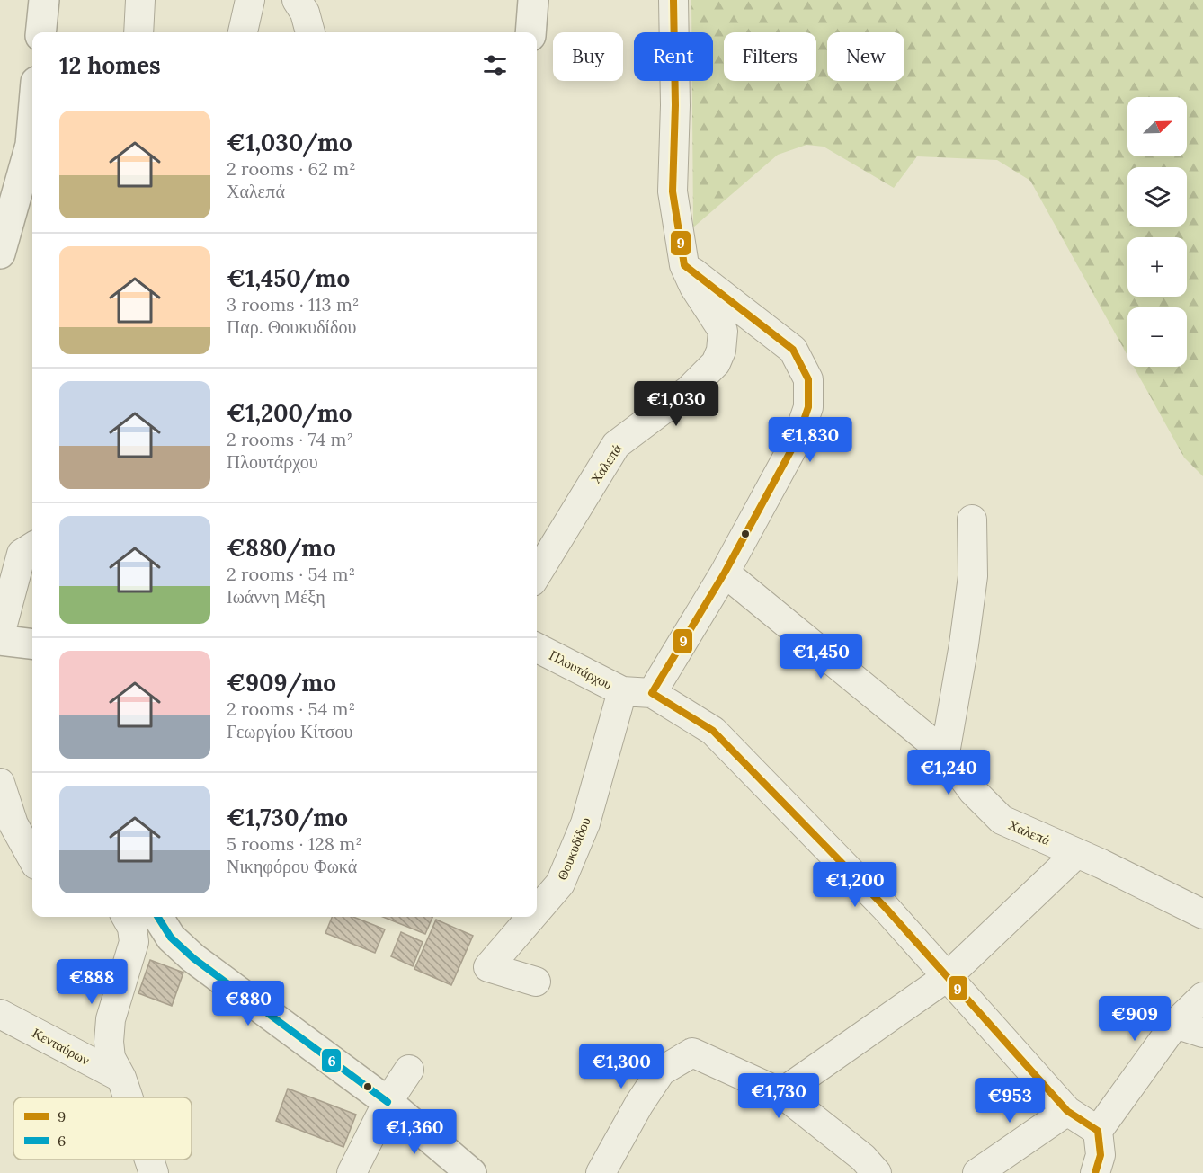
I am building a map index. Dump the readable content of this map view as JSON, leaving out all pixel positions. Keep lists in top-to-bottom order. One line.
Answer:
{"streets":{"street":["Χαλεπά","Πλουτάρχου","Θουκυδίδου","Κενταύρων"]},"crossings":[["Πλουτάρχου","Θουκυδίδου"]],"lines":["transit line 9","transit line 6"],"legend":["9","6"],"north":"top right","page":{"chip":["Buy","Rent","Filters","New"],"heading":"12 homes","map_buttons":["+","−"],"list":[{"name":"€1,030/mo","note":"2 rooms · 62 m² · Χαλεπά"},{"name":"€1,450/mo","note":"3 rooms · 113 m² · Παρ. Θουκυδίδου"},{"name":"€1,200/mo","note":"2 rooms · 74 m² · Πλουτάρχου"},{"name":"€880/mo","note":"2 rooms · 54 m² · Ιωάννη Μέξη"},{"name":"€909/mo","note":"2 rooms · 54 m² · Γεωργίου Κίτσου"},{"name":"€1,730/mo","note":"5 rooms · 128 m² · Νικηφόρου Φωκά"}],"price":["€1,030","€1,830","€1,450","€1,240","€1,200","€888","€880","€909","€1,300","€1,730","€953","€1,360"]}}
